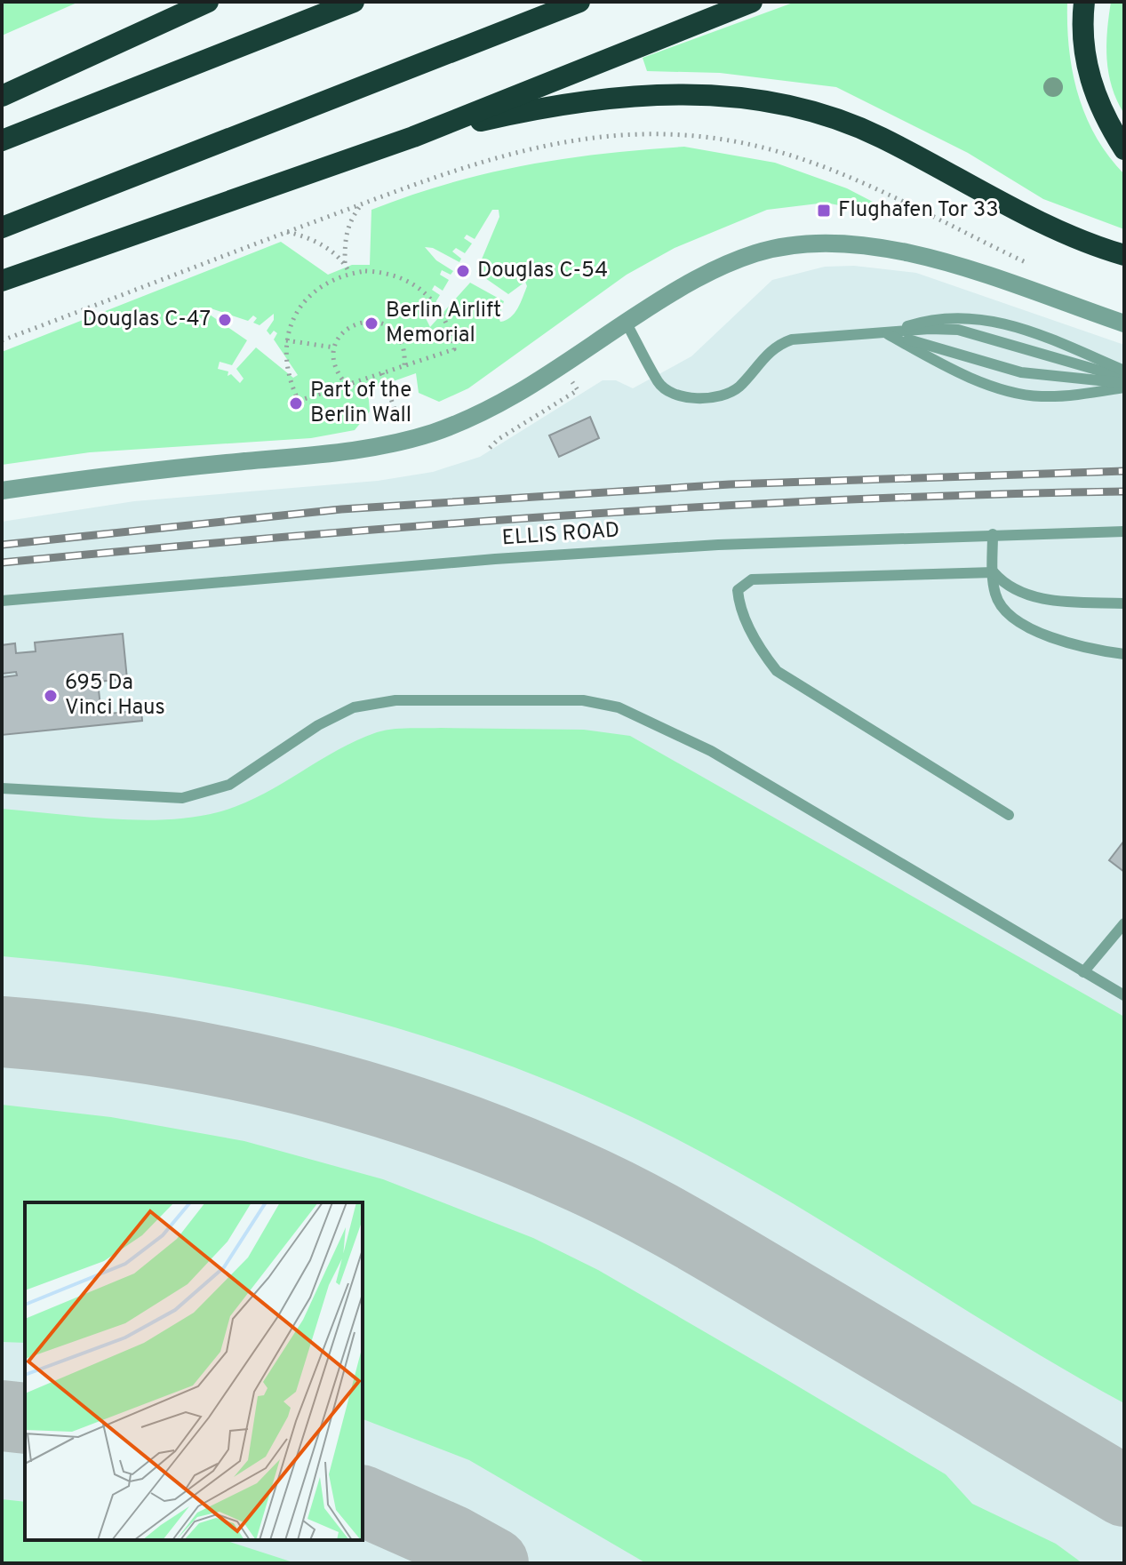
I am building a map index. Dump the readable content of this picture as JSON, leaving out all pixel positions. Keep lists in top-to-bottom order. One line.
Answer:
{"streets":{"lane":["ELLIS ROAD"]},"places":{"transit":["Flughafen Tor 33"],"other":["Douglas C-54","Douglas C-47","Berlin Airlift Memorial","Part of the Berlin Wall","695 Da Vinci Haus"]}}
